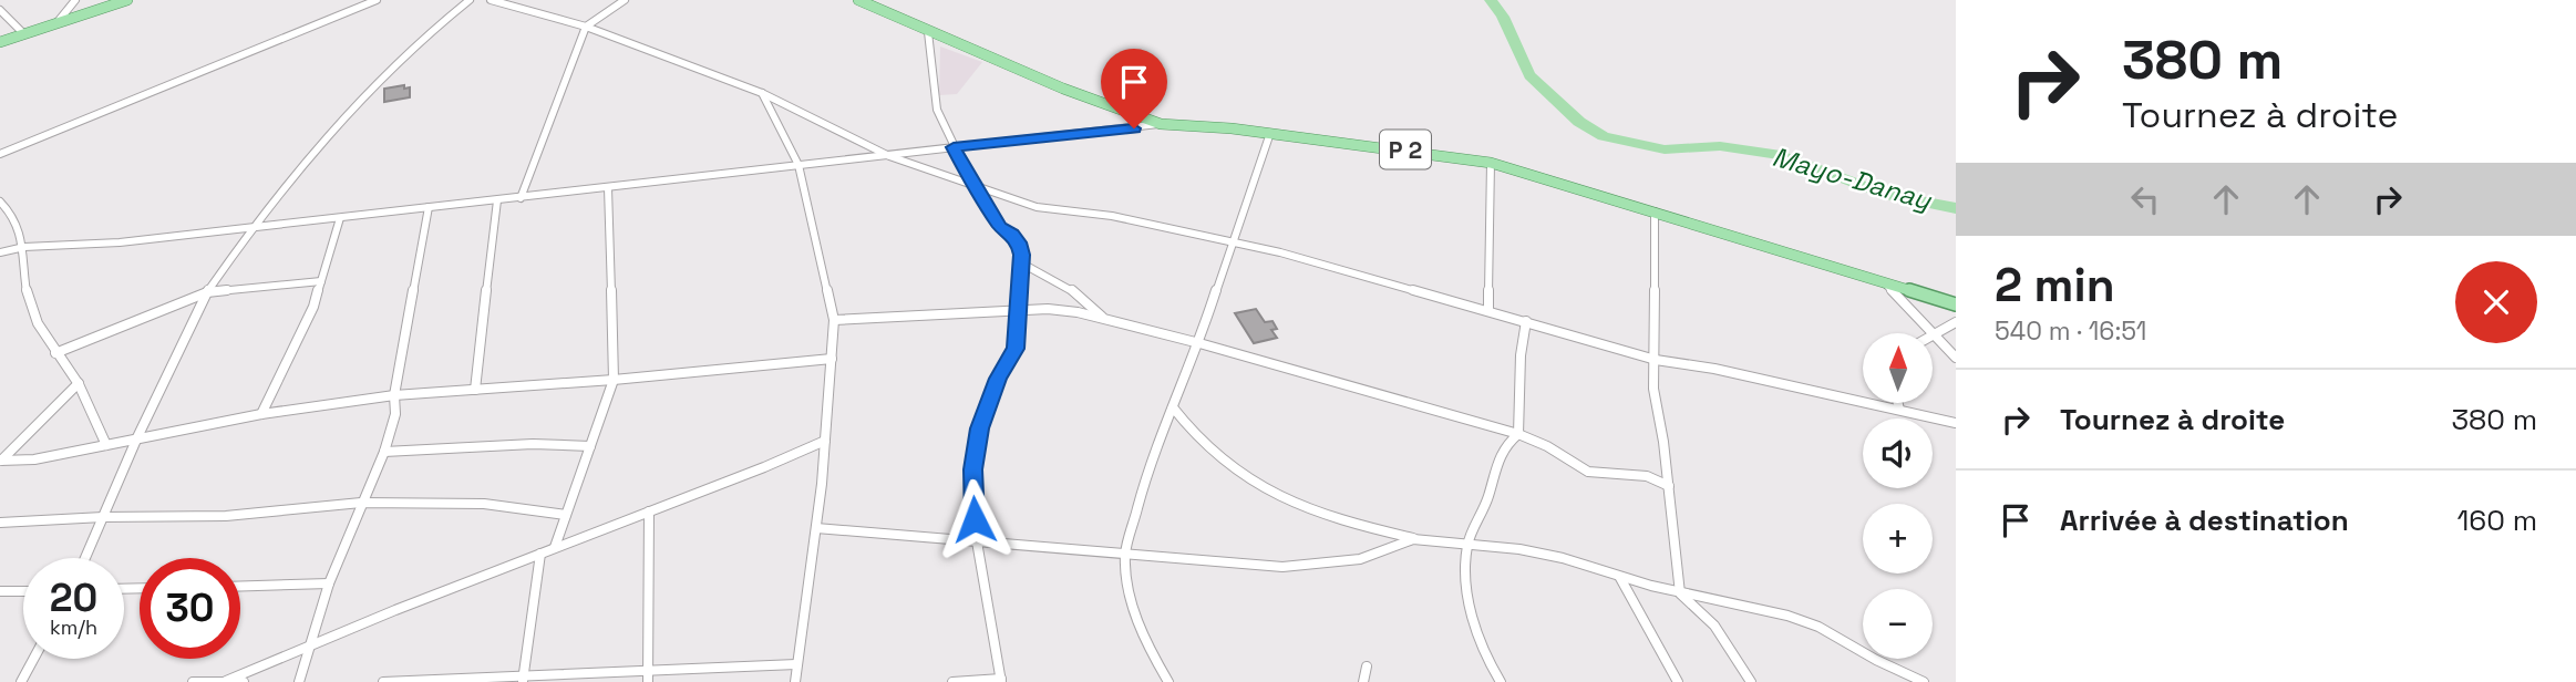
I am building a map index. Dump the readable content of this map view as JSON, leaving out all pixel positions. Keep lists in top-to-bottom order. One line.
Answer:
{"streets":{"main road":["P 2"]},"water":["Mayo-Danay"],"north":"top","page":{"turn":["380 m","Tournez à droite"],"heading":["2 min","540 m · 16:51"],"map_buttons":["+","−"],"list":[{"name":"Tournez à droite","value":"380 m"},{"name":"Arrivée à destination","value":"160 m"}],"speed":"20 km/h","limit":"30"}}
